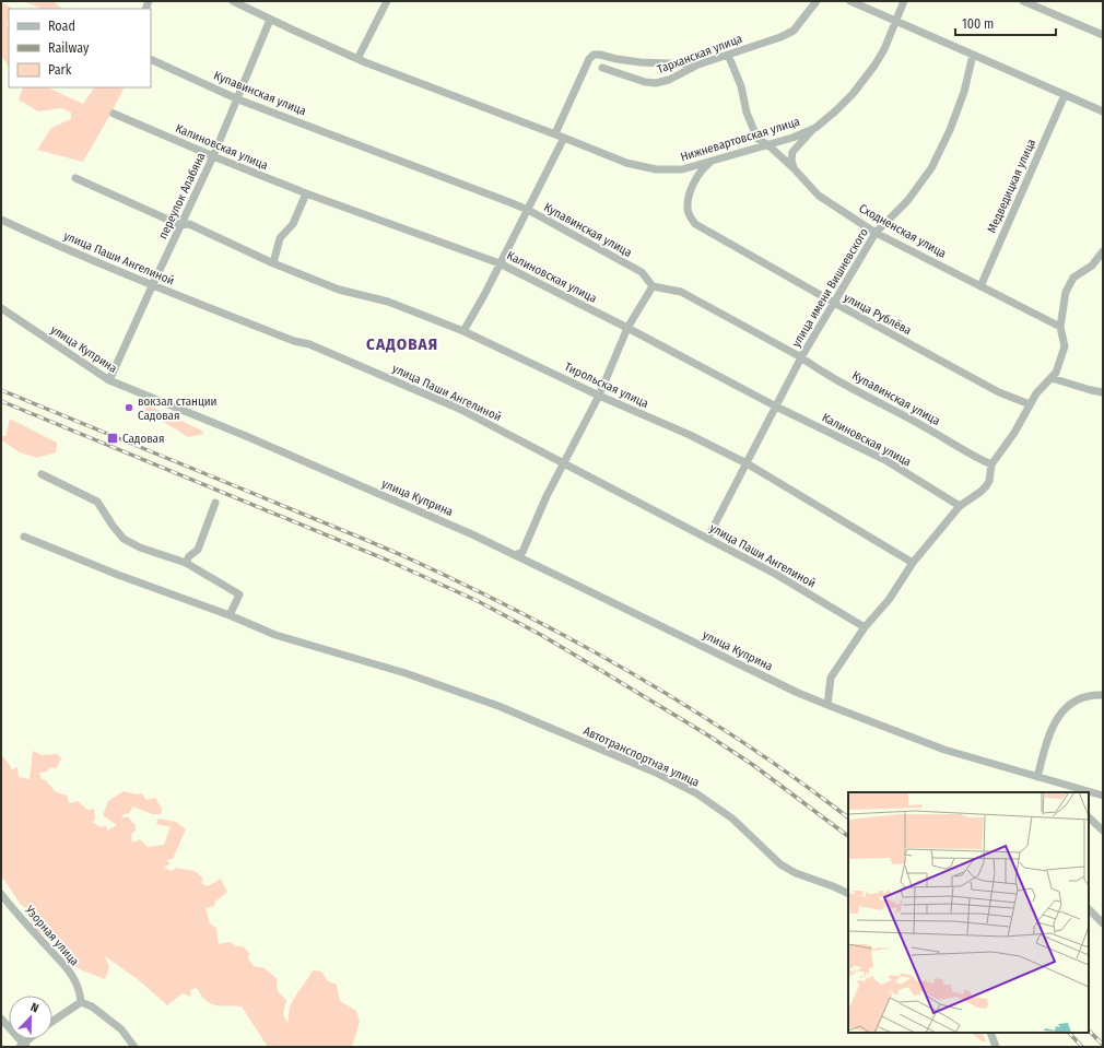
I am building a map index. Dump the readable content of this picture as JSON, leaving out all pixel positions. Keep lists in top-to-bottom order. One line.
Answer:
{"streets":{"street":["Тарханская улица","Купавинская улица","Нижневартовская улица","Калиновская улица","Медведицкая улица","переулок Алабяна","Сходненская улица","улица Паши Ангелиной","улица имени Вишневского","улица Рублёва","улица Куприна","Тирольская улица","Автотранспортная улица","Узорная улица"]},"crossings":[["Тарханская улица","Сходненская улица"],["Купавинская улица","переулок Алабяна"],["Купавинская улица","улица имени Вишневского"],["Нижневартовская улица","переулок Алабяна"],["Нижневартовская улица","Сходненская улица"],["Нижневартовская улица","улица Рублёва"],["Калиновская улица","переулок Алабяна"],["Калиновская улица","улица имени Вишневского"],["Медведицкая улица","Сходненская улица"],["переулок Алабяна","улица Паши Ангелиной"],["переулок Алабяна","улица Куприна"],["переулок Алабяна","Тирольская улица"],["Сходненская улица","улица имени Вишневского"],["улица Паши Ангелиной","улица имени Вишневского"],["улица имени Вишневского","улица Рублёва"],["улица имени Вишневского","Тирольская улица"]],"districts":["САДОВАЯ"],"places":{"other":["вокзал станции Садовая"],"transit":["Садовая"]},"legend":["Road","Railway","Park"],"scale_bar":"100 m","north":"top right"}
